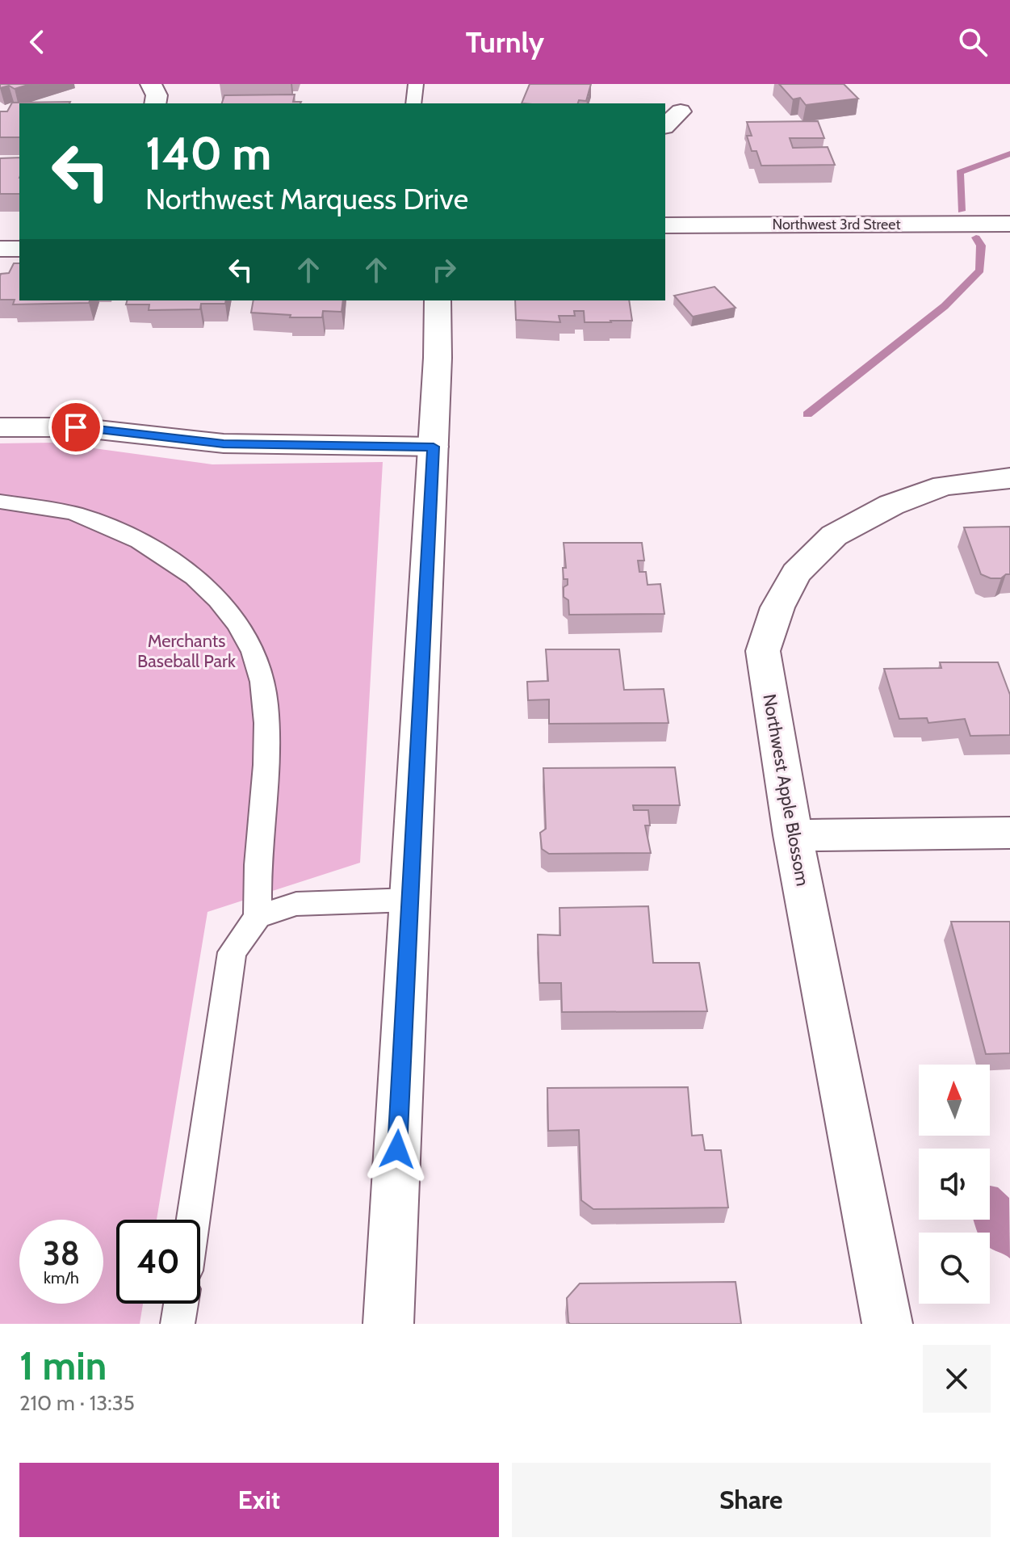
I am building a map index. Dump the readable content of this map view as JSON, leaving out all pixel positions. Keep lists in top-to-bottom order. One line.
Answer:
{"streets":{"street":["Northwest 3rd Street","Northwest Apple Blossom"]},"parks":["Merchants Baseball Park"],"north":"top","page":{"header":"Turnly","turn":["140 m","Northwest Marquess Drive"],"speed":"38 km/h","limit":"40","heading":["1 min","210 m · 13:35"],"buttons":["Exit","Share"]}}
